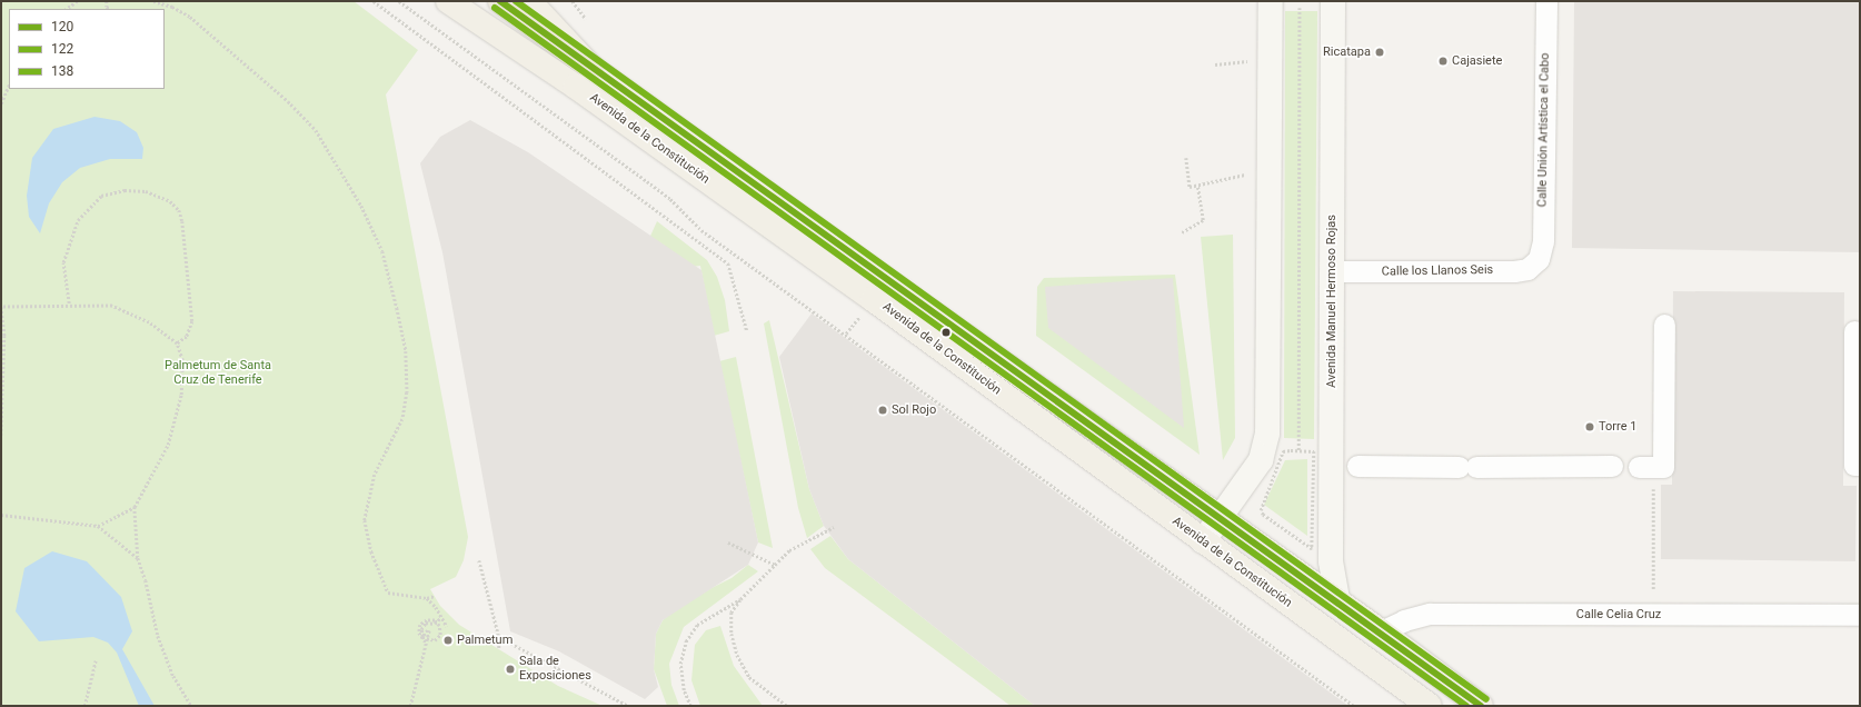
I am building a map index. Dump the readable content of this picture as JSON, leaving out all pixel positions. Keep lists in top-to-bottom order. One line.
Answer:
{"streets":{"highway":["Avenida de la Constitución"],"street":["Calle Unión Artística el Cabo","Calle los Llanos Seis","Avenida Manuel Hermoso Rojas","Calle Celia Cruz"]},"crossings":[["Calle Unión Artística el Cabo","Calle los Llanos Seis"],["Avenida de la Constitución","Avenida Manuel Hermoso Rojas"],["Avenida de la Constitución","Calle Celia Cruz"],["Calle los Llanos Seis","Avenida Manuel Hermoso Rojas"]],"parks":["Palmetum de Santa Cruz de Tenerife"],"places":["Ricatapa","Cajasiete","Sol Rojo","Torre 1","Palmetum","Sala de Exposiciones"],"lines":["transit line 120","transit line 138","transit line 122"],"legend":["120","122","138"]}
